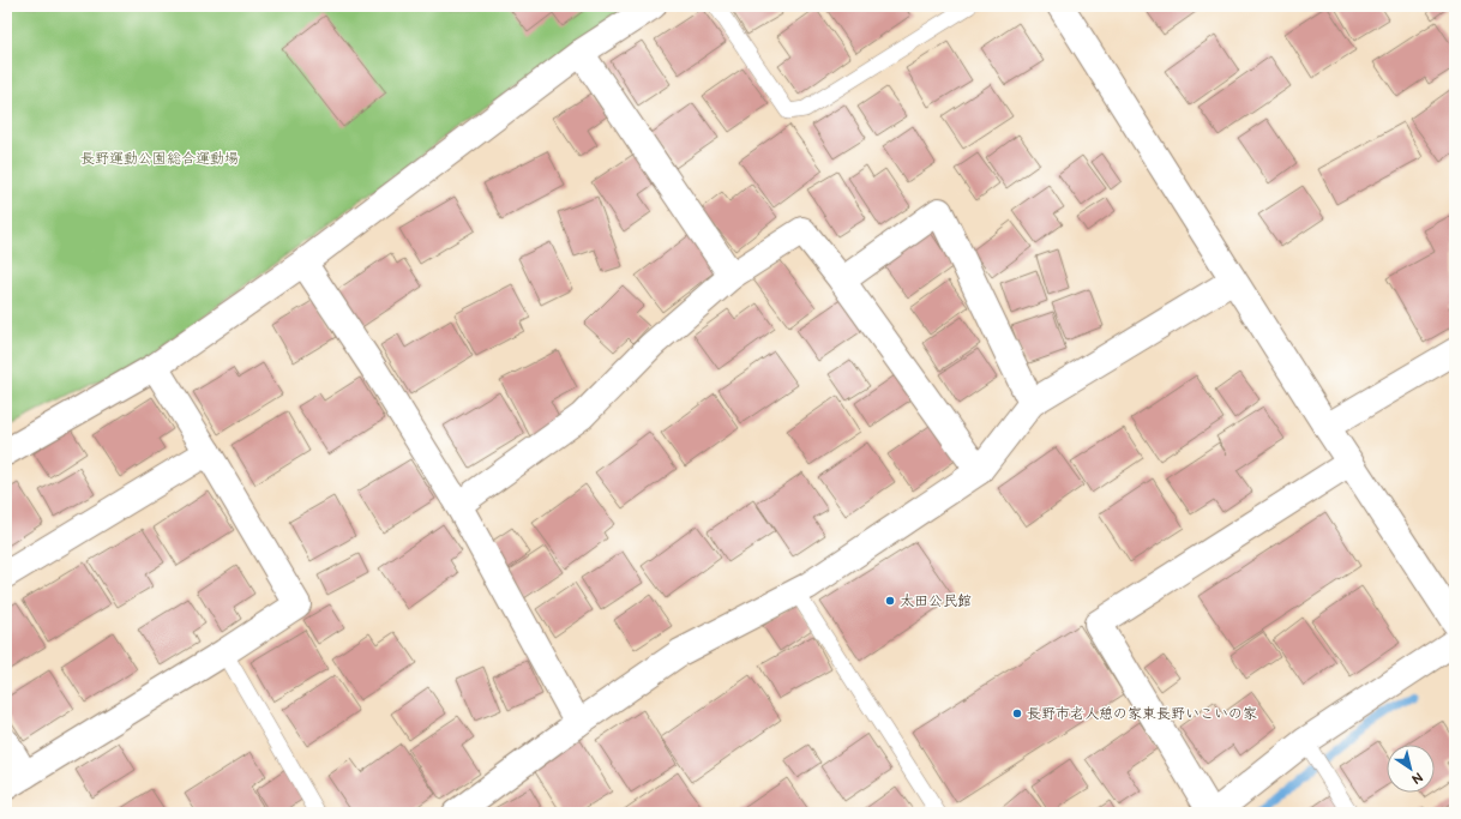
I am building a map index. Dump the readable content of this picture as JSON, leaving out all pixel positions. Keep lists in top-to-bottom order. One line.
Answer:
{"parks":["長野運動公園総合運動場"],"places":["太田公民館","長野市老人憩の家東長野いこいの家"],"north":"bottom right"}
